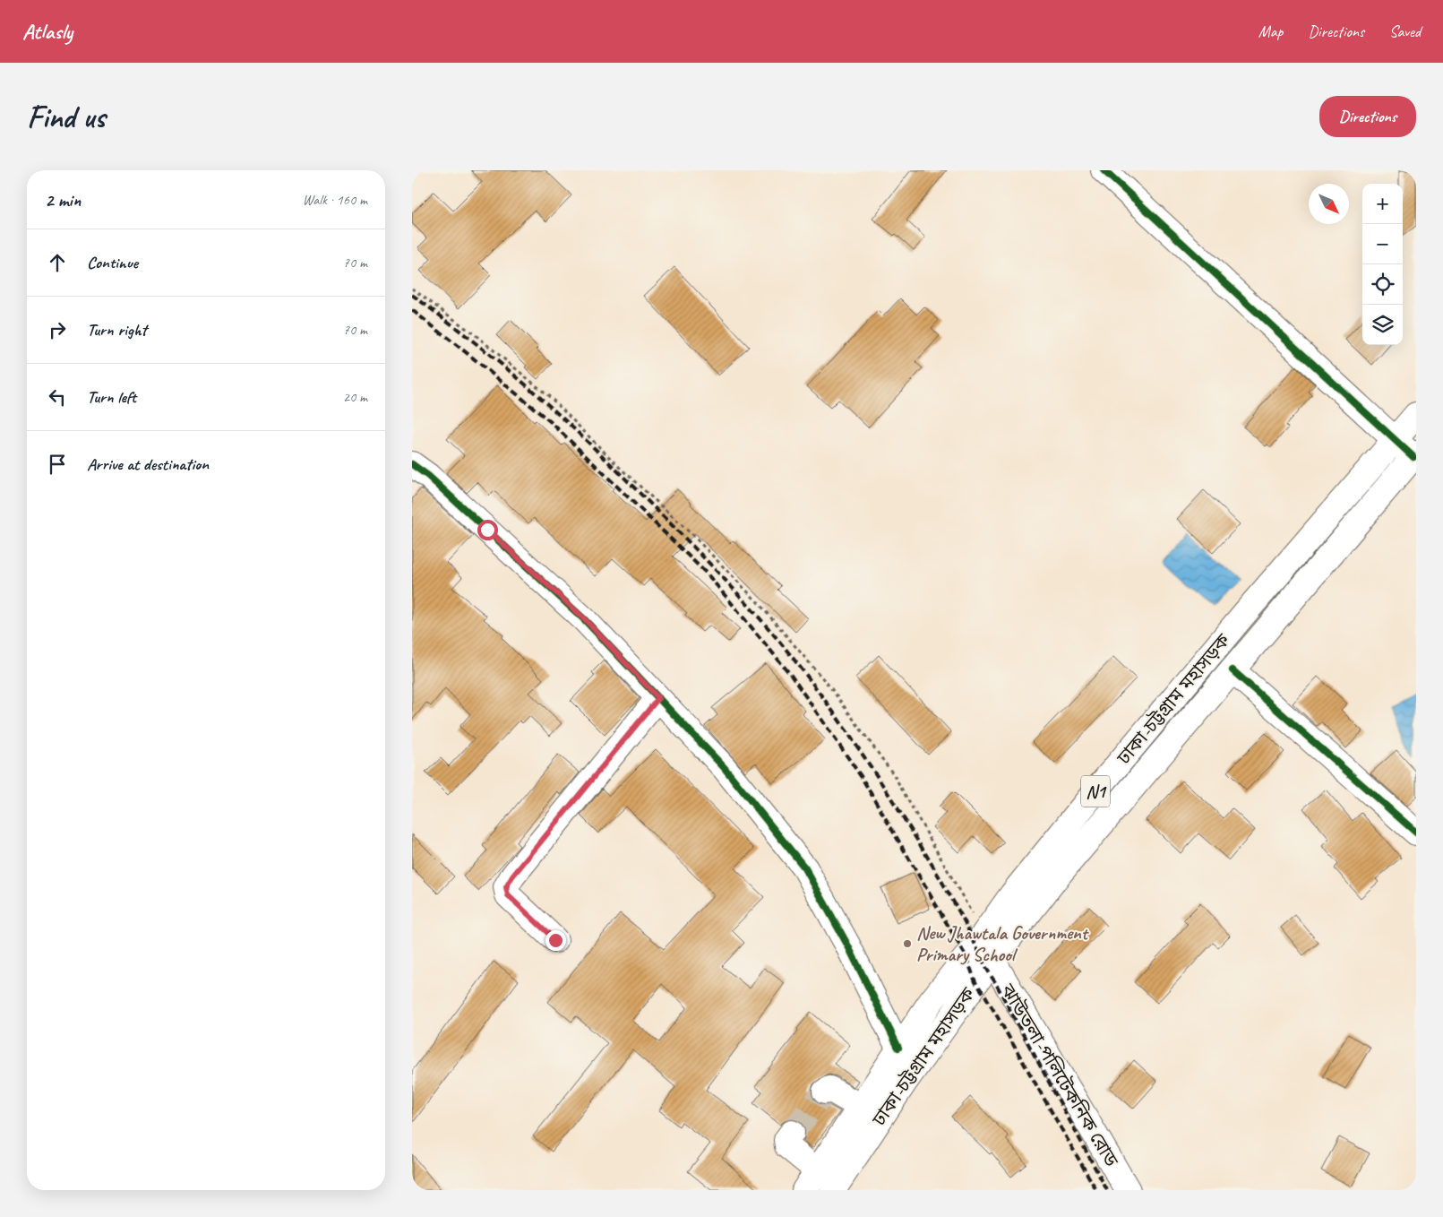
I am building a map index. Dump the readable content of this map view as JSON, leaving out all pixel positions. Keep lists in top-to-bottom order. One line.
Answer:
{"streets":{"main road":["ঢাকা-চট্টগ্রাম মহাসড়ক","N1","ঝাউতলা-পলিটেকনিক রোড"]},"crossings":[["ঢাকা-চট্টগ্রাম মহাসড়ক","ঝাউতলা-পলিটেকনিক রোড"]],"places":["New Jhawtala Government Primary School"],"north":"bottom right","page":{"header":"Atlasly","nav":["Map","Directions","Saved"],"buttons":"Directions","title":"Find us","heading":["2 min","Walk · 160 m"],"map_buttons":["+","−"],"list":[["Continue","70 m"],["Turn right","70 m"],["Turn left","20 m"],"Arrive at destination"]}}
